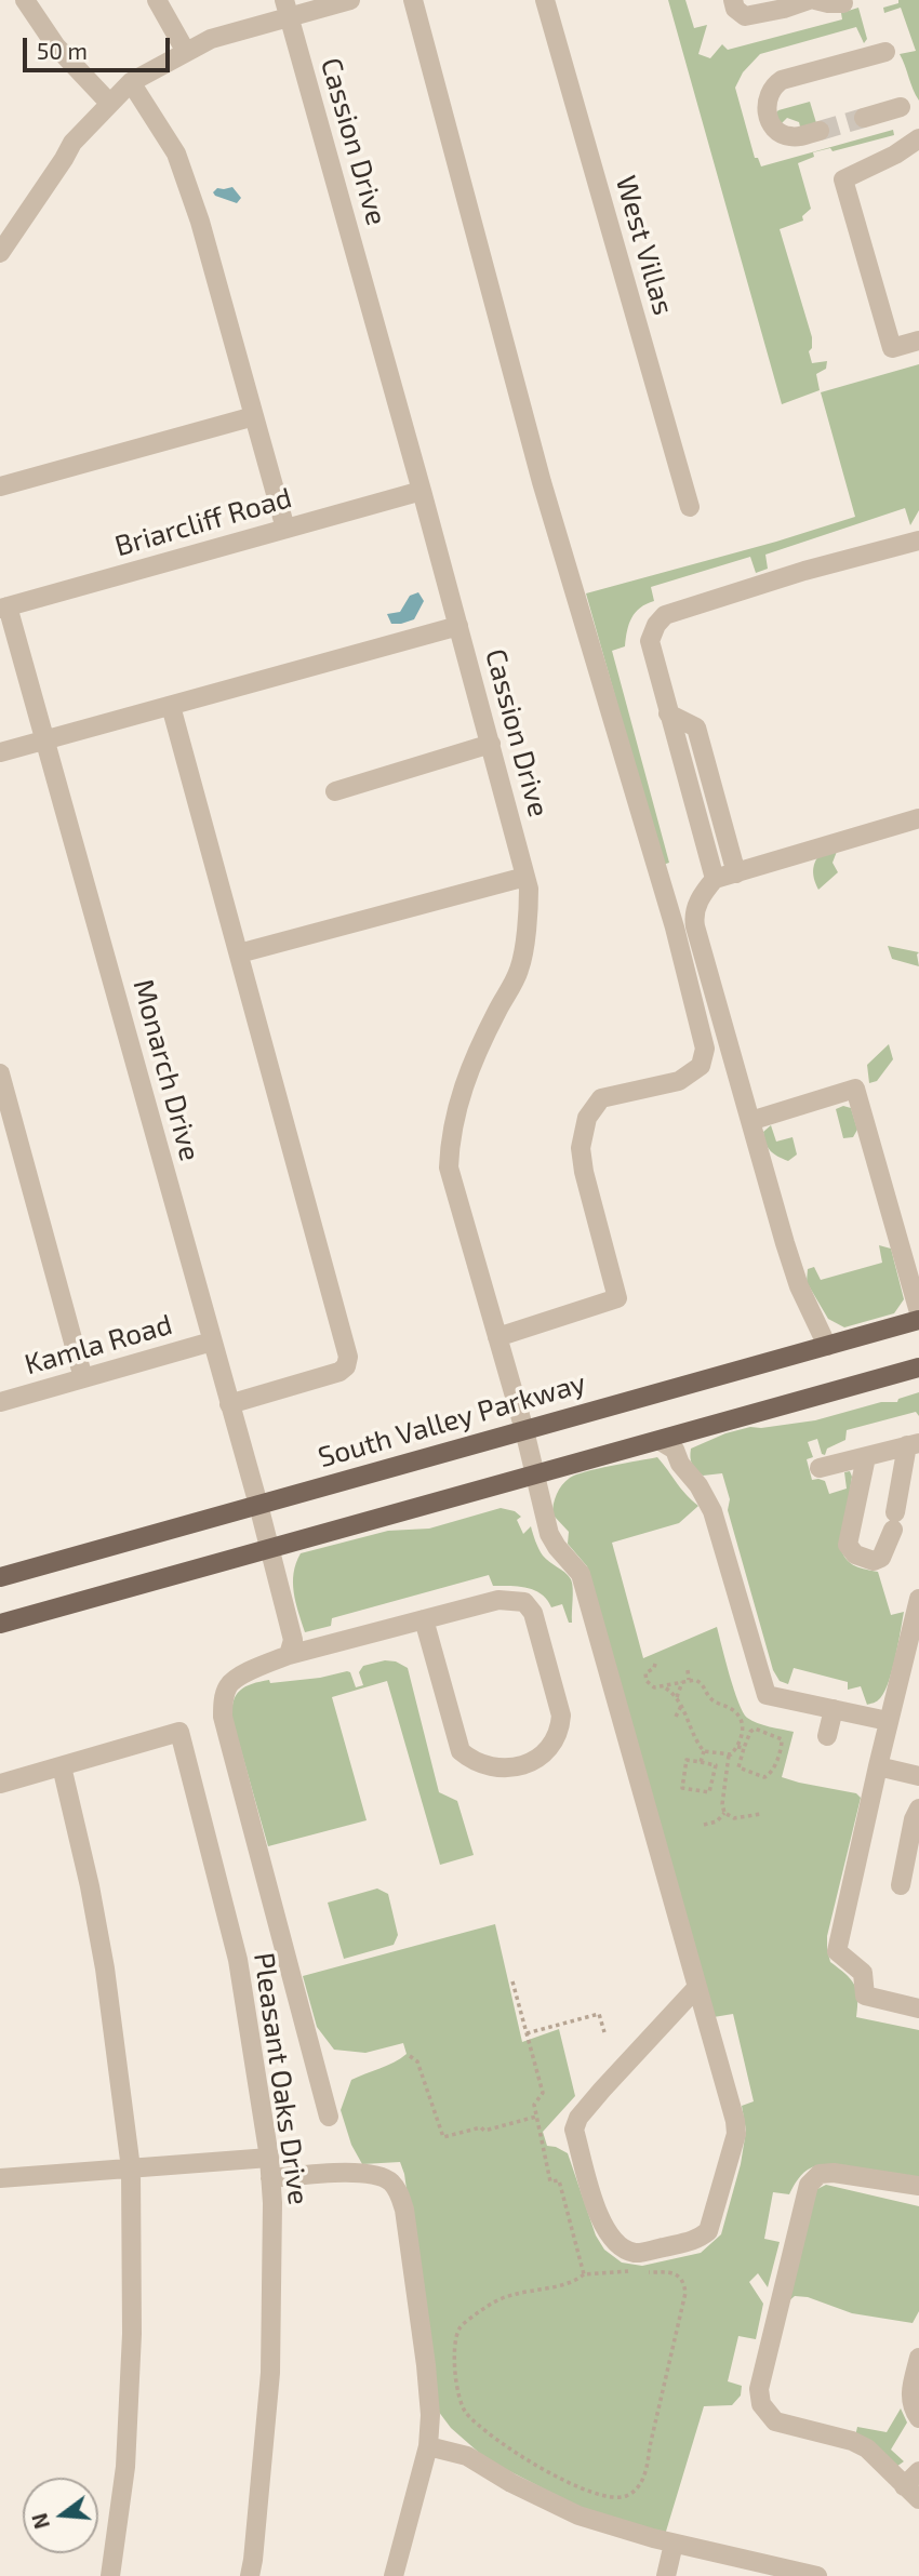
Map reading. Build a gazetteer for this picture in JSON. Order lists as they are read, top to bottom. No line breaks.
{"streets":{"main road":["South Valley Parkway"],"street":["Cassion Drive","West Villas","Briarcliff Road","Monarch Drive","Kamla Road","Pleasant Oaks Drive"]},"crossings":[["Cassion Drive","Briarcliff Road"],["Cassion Drive","South Valley Parkway"],["Briarcliff Road","Monarch Drive"],["Monarch Drive","Kamla Road"],["Monarch Drive","South Valley Parkway"]],"scale_bar":"50 m","north":"left"}
